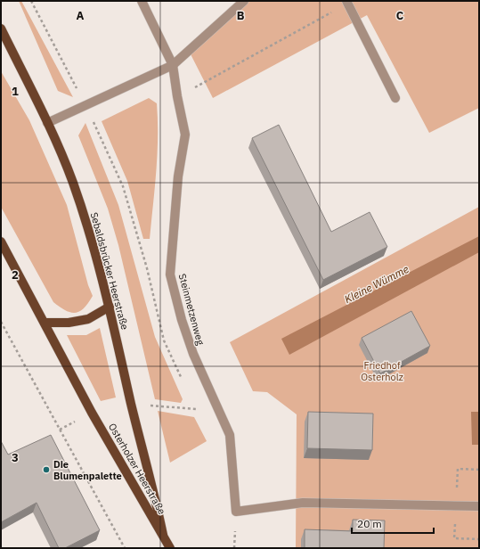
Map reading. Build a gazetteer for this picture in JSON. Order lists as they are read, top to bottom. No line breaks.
{"streets":{"main road":["Sebaldsbrücker Heerstraße","Osterholzer Heerstraße"],"street":["Steinmetzenweg"]},"crossings":[["Sebaldsbrücker Heerstraße","Osterholzer Heerstraße"]],"water":["Kleine Wümme"],"parks":["Friedhof Osterholz"],"places":["Die Blumenpalette"],"scale_bar":"20 m","grid":{"columns":["A","B","C"],"rows":["1","2","3"]}}
